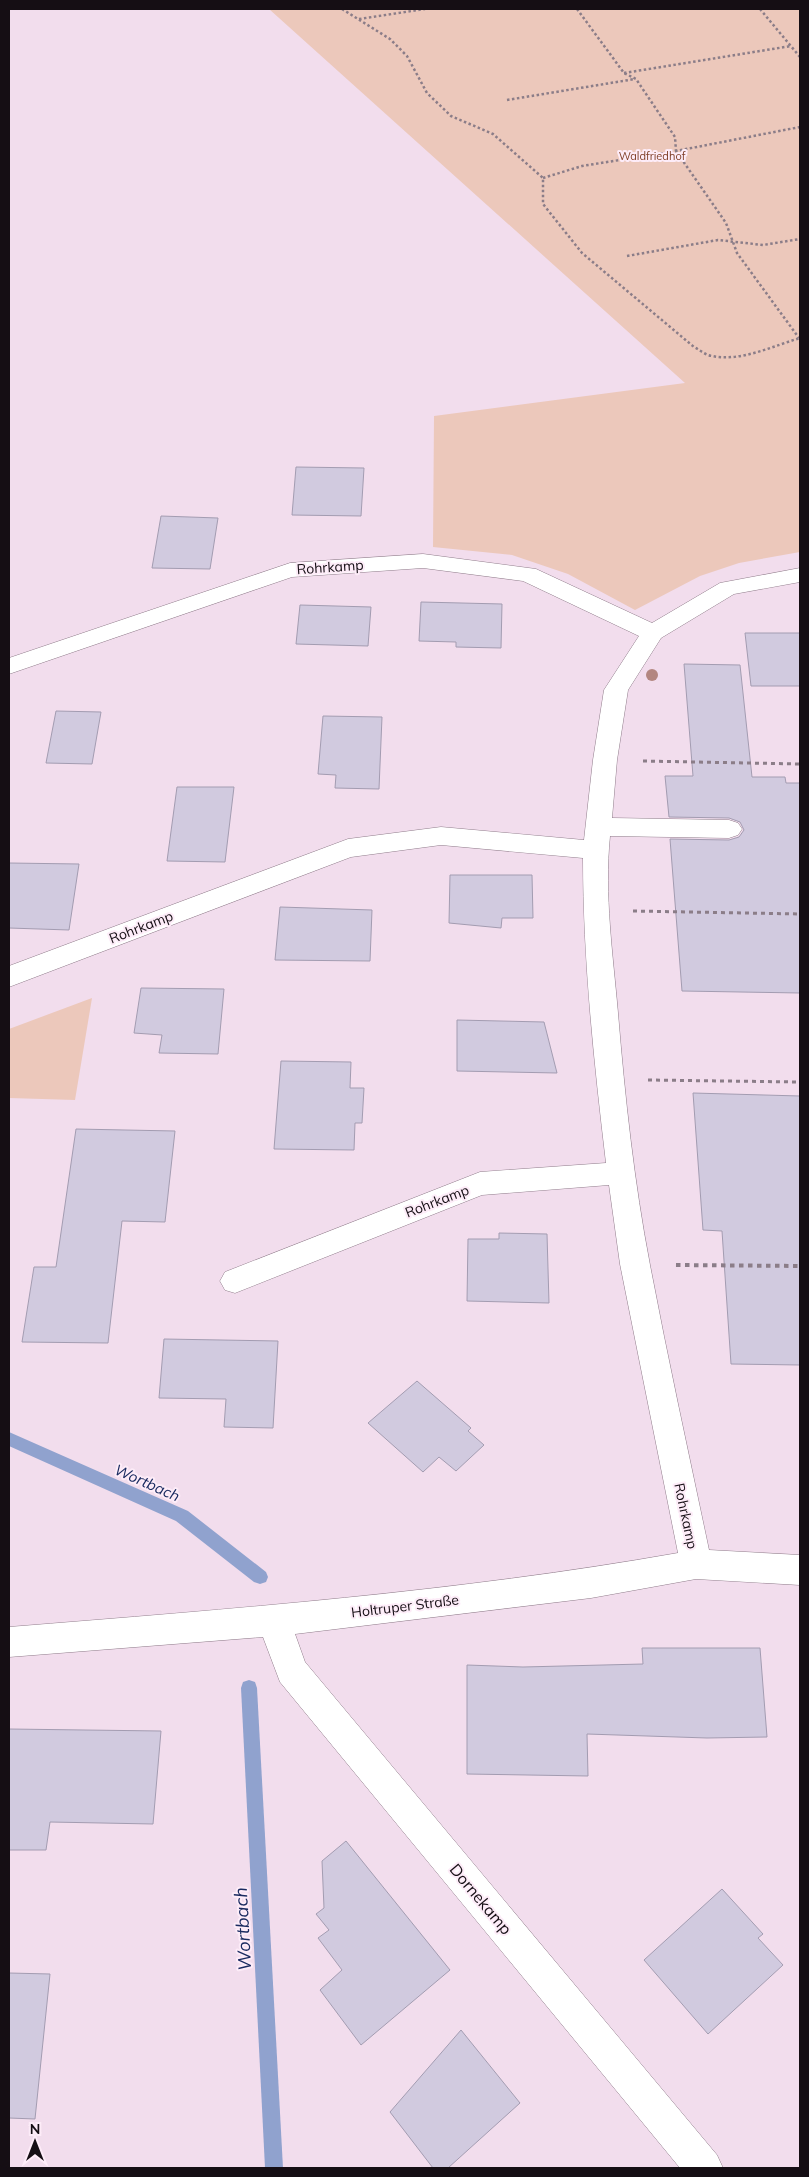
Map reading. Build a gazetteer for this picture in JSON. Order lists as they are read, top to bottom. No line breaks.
{"streets":{"street":["Rohrkamp","Holtruper Straße","Dornekamp"]},"crossings":[["Rohrkamp","Holtruper Straße"],["Holtruper Straße","Dornekamp"]],"water":["Wortbach"],"parks":["Waldfriedhof"],"north":"top"}
